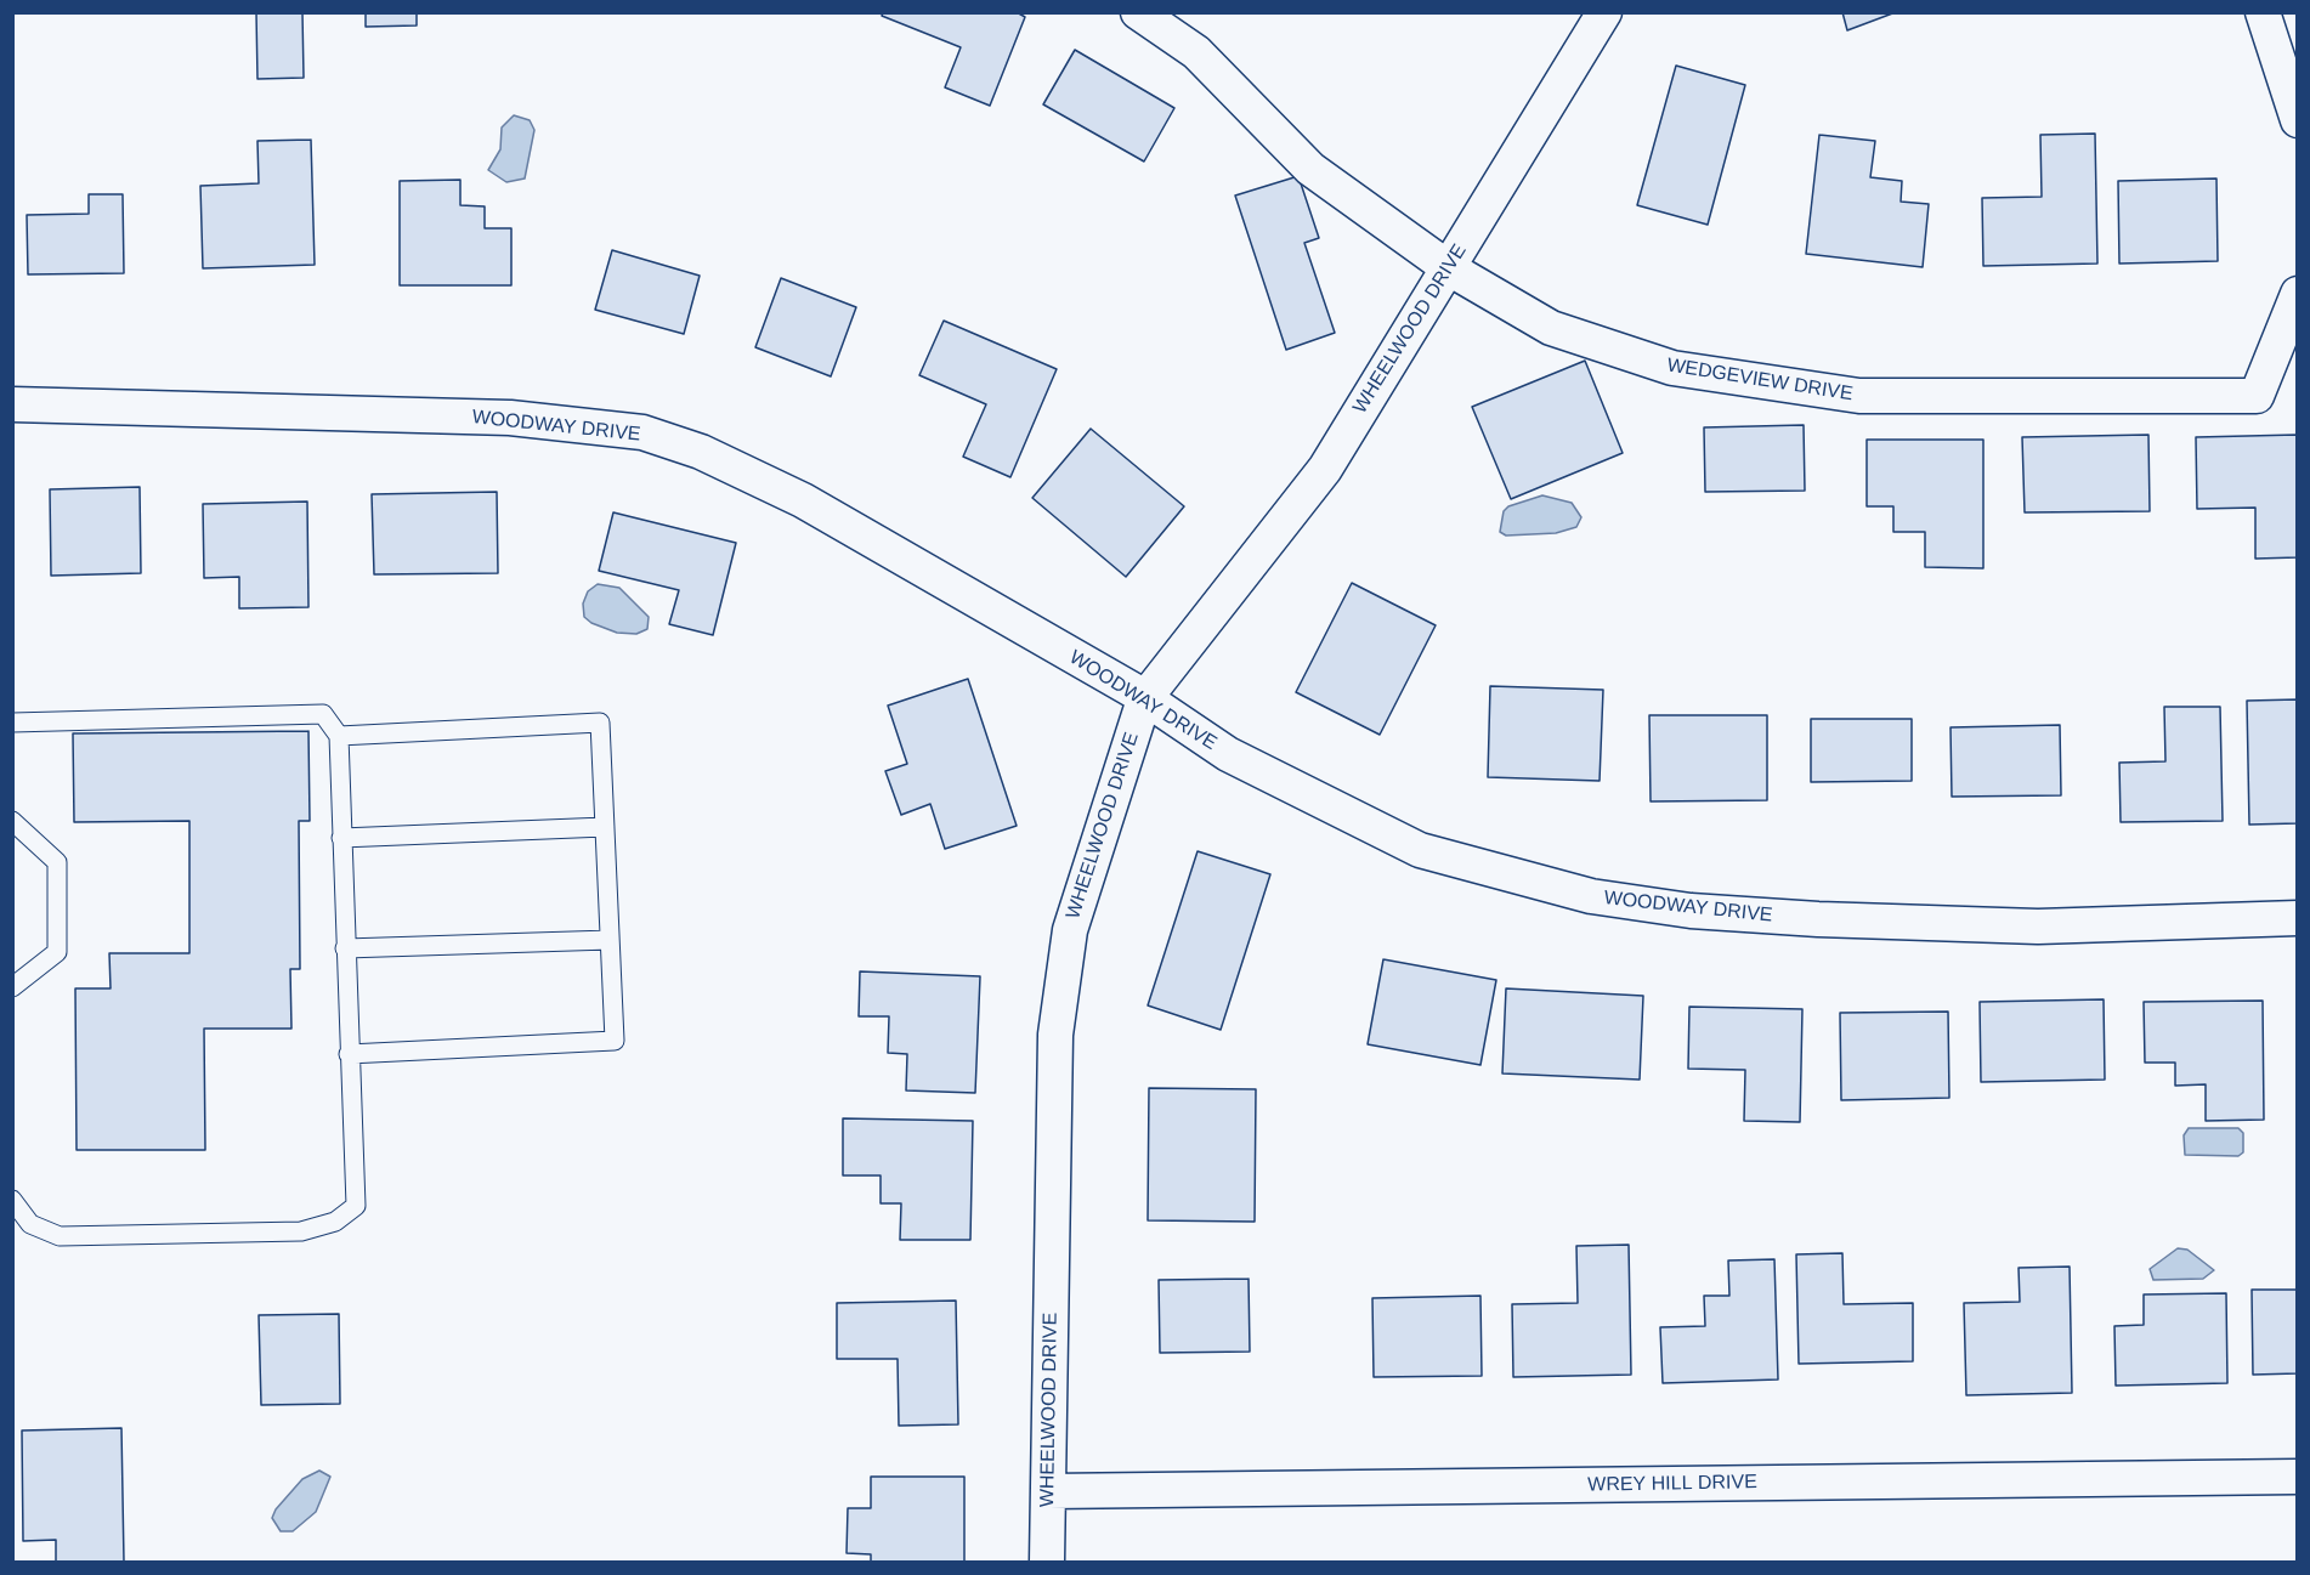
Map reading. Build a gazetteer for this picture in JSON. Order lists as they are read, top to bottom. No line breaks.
{"streets":{"street":["WHEELWOOD DRIVE","WEDGEVIEW DRIVE","WOODWAY DRIVE","WREY HILL DRIVE"]},"crossings":[["WHEELWOOD DRIVE","WEDGEVIEW DRIVE"],["WHEELWOOD DRIVE","WOODWAY DRIVE"],["WHEELWOOD DRIVE","WREY HILL DRIVE"]]}
